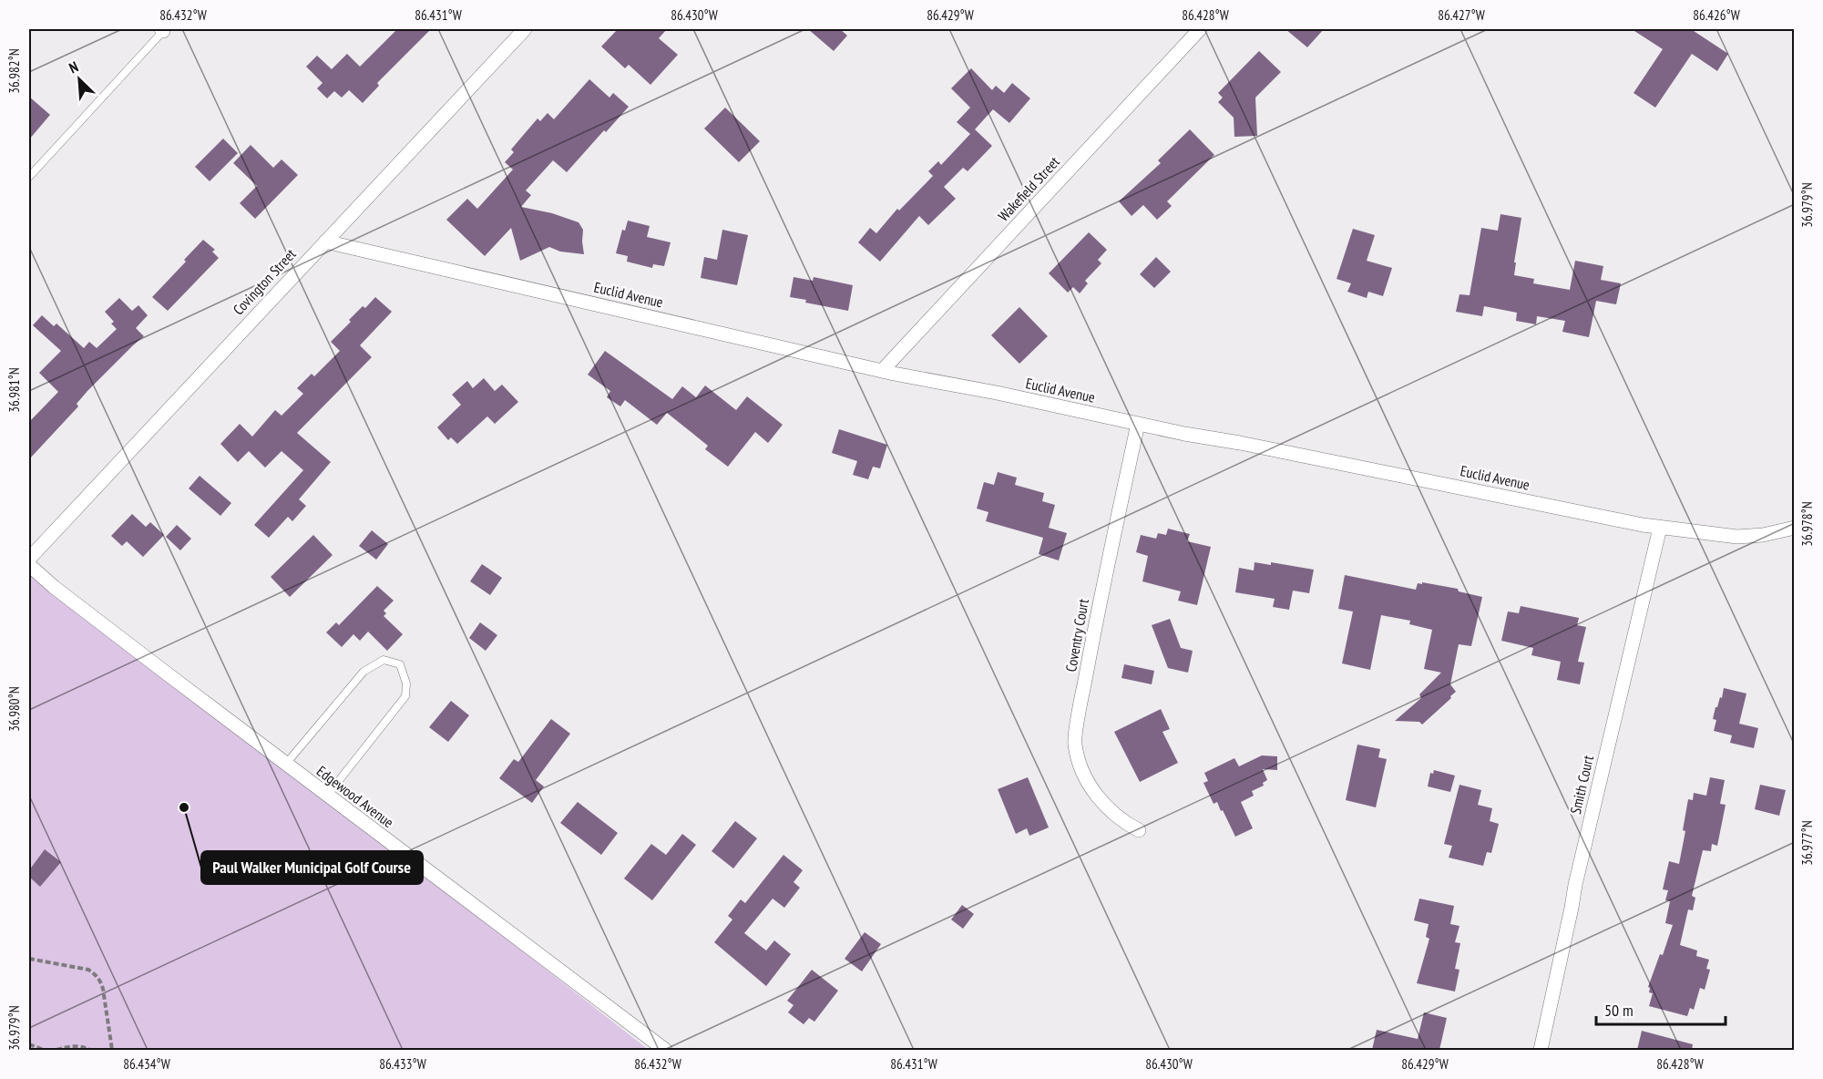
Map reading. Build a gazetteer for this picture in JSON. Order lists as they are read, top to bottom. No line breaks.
{"streets":{"street":["Wakefield Street","Covington Street","Euclid Avenue","Coventry Court","Smith Court","Edgewood Avenue"]},"crossings":[["Wakefield Street","Euclid Avenue"],["Covington Street","Euclid Avenue"],["Euclid Avenue","Coventry Court"],["Euclid Avenue","Smith Court"]],"places":["Paul Walker Municipal Golf Course"],"scale_bar":"50 m","north":"top left","coordinates":["86.432°W","86.431°W","86.430°W","86.429°W","86.428°W","86.427°W","86.426°W","36.982°N","36.979°N","36.981°N","36.978°N","36.980°N","36.977°N","86.434°W","86.433°W"]}
